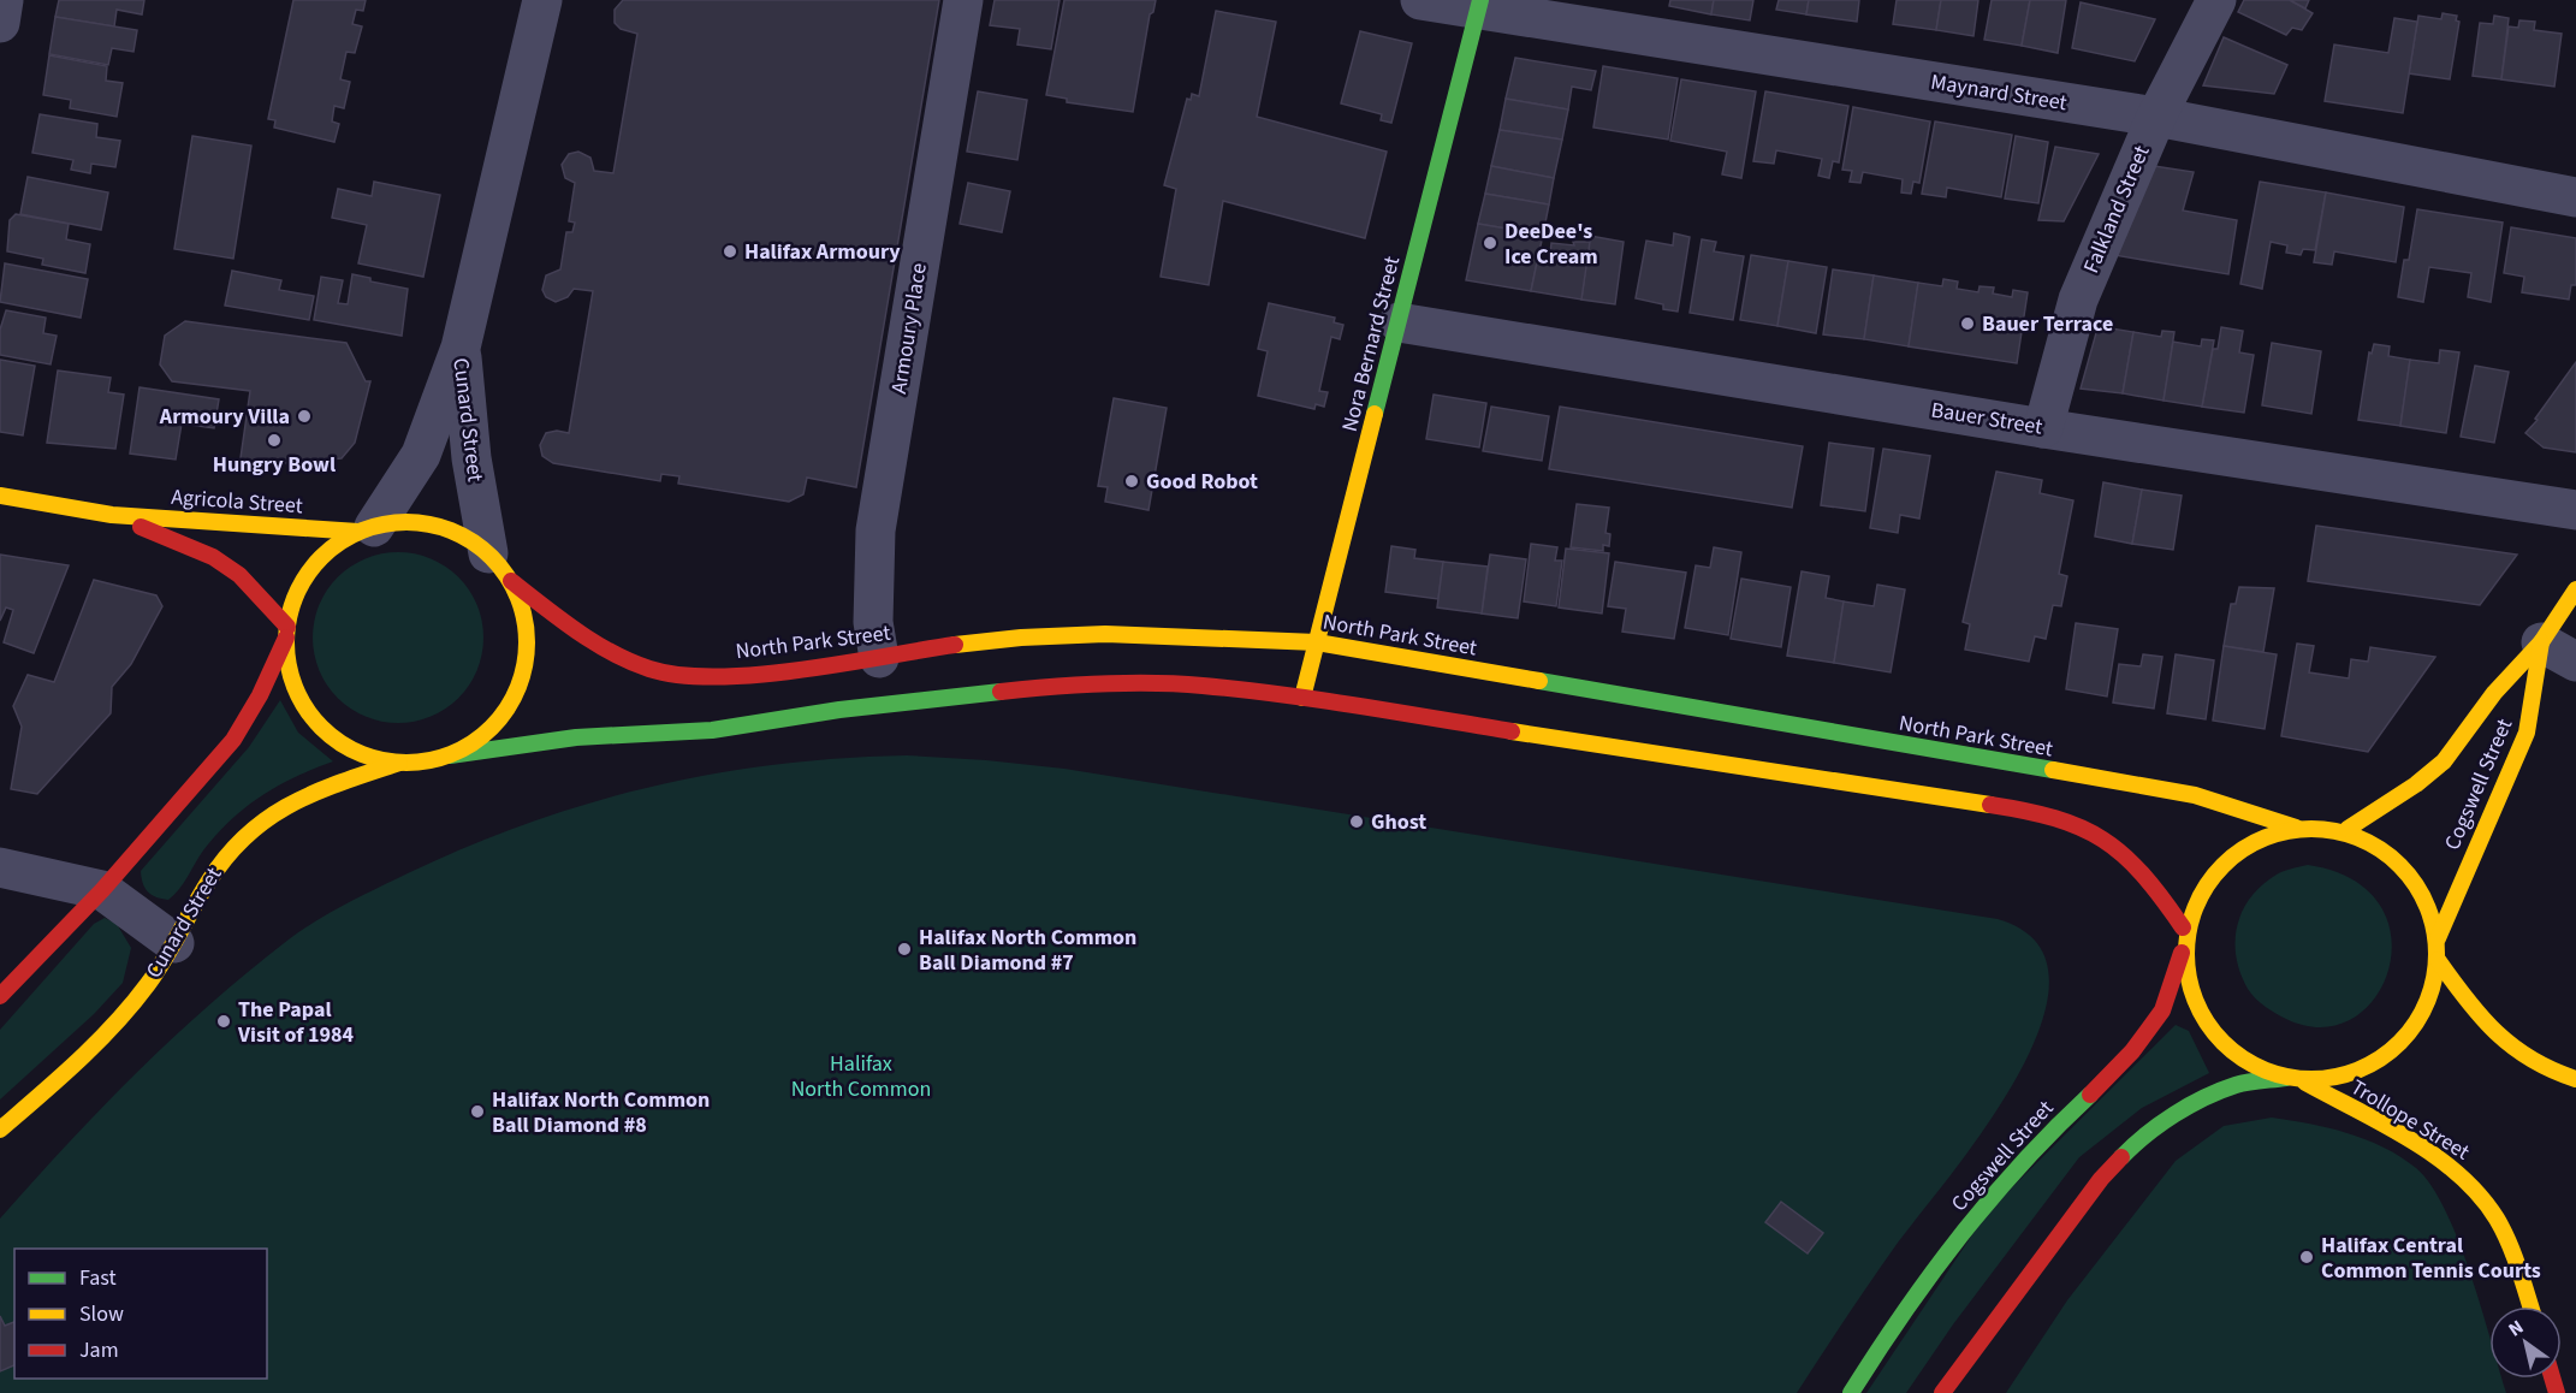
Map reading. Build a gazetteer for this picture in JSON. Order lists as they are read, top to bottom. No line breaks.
{"streets":{"main road":["Nora Bernard Street","Cunard Street","Agricola Street","North Park Street","Cogswell Street","Trollope Street"],"street":["Maynard Street","Falkland Street","Armoury Place","Bauer Street"]},"crossings":[["Maynard Street","Falkland Street"],["Maynard Street","Nora Bernard Street"],["Falkland Street","Bauer Street"],["Armoury Place","North Park Street"],["Nora Bernard Street","Bauer Street"],["Nora Bernard Street","North Park Street"],["Cunard Street","Agricola Street"],["Cunard Street","North Park Street"],["Agricola Street","North Park Street"],["North Park Street","Cogswell Street"],["North Park Street","Trollope Street"],["Cogswell Street","Trollope Street"]],"parks":["Halifax North Common"],"places":["DeeDee's Ice Cream","Halifax Armoury","Bauer Terrace","Armoury Villa","Hungry Bowl","Good Robot","Ghost","Halifax North Common Ball Diamond #7","The Papal Visit of 1984","Halifax North Common Ball Diamond #8","Halifax Central Common Tennis Courts"],"legend":["Fast","Slow","Jam"],"north":"top left"}
